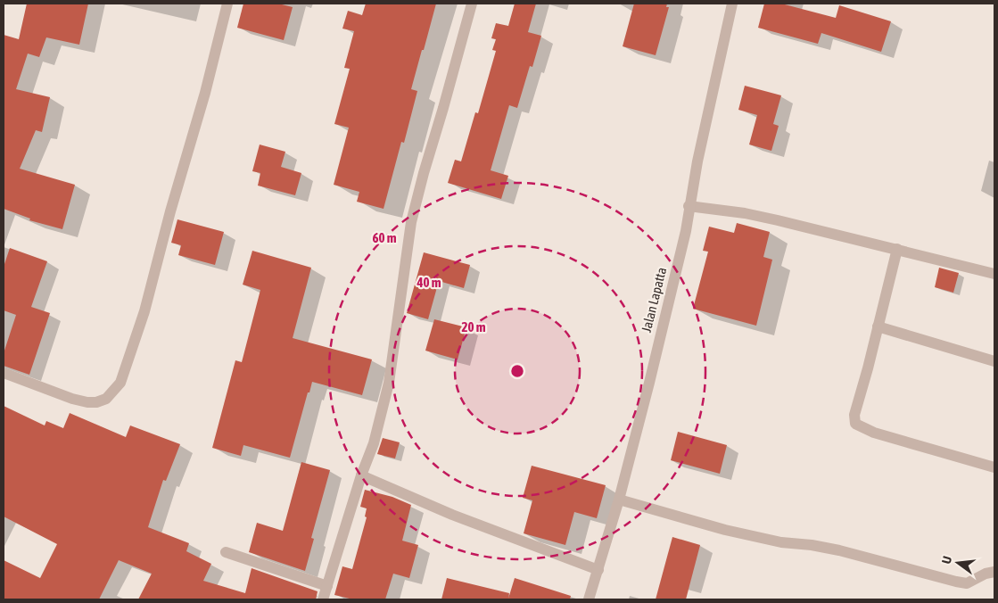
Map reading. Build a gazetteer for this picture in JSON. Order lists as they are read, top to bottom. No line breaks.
{"streets":{"street":["Jalan Lapatta"]},"north":"left","rings":["60 m","40 m","20 m"]}
